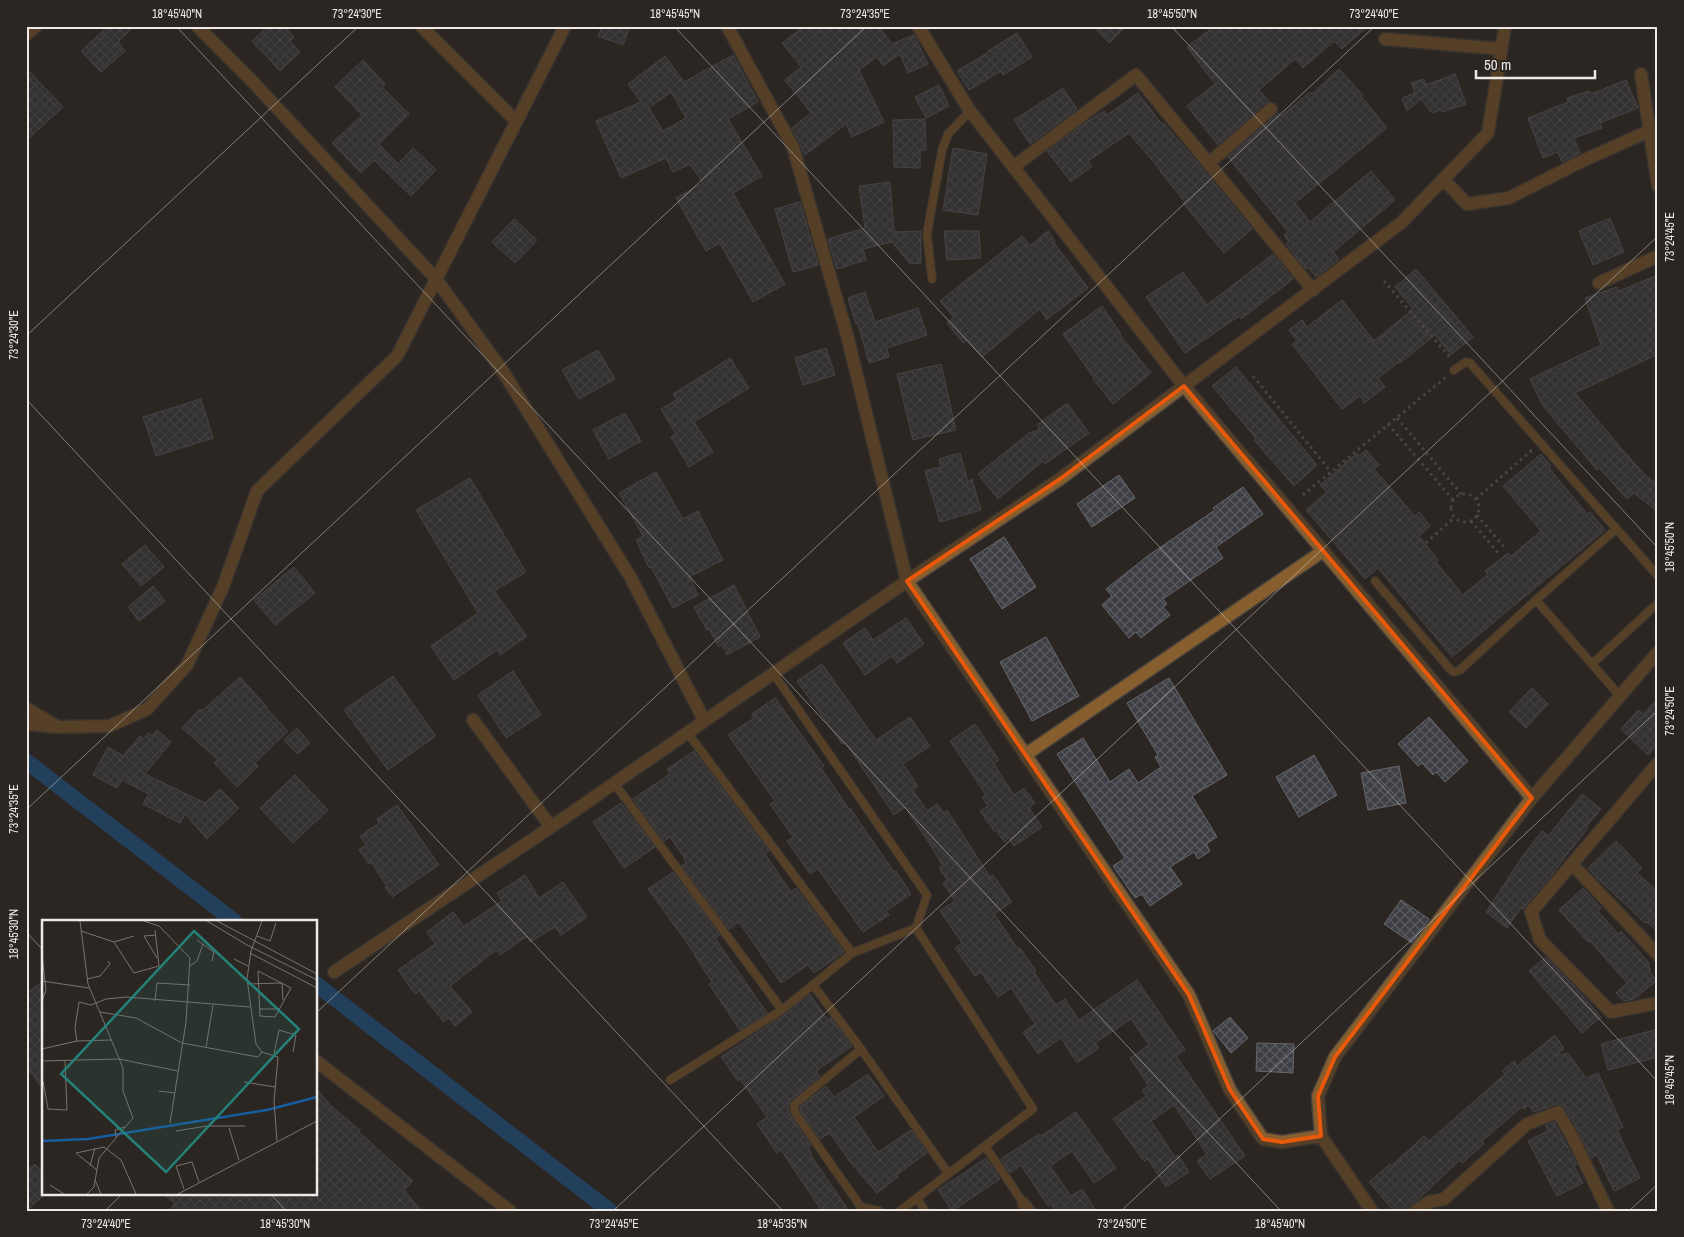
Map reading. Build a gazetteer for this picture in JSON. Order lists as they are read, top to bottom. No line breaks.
{"scale_bar":"50 m","coordinates":["18°45'40\"N","73°24'30\"E","18°45'45\"N","73°24'35\"E","18°45'50\"N","73°24'40\"E","73°24'45\"E","73°24'50\"E","18°45'30\"N","18°45'35\"N"]}
